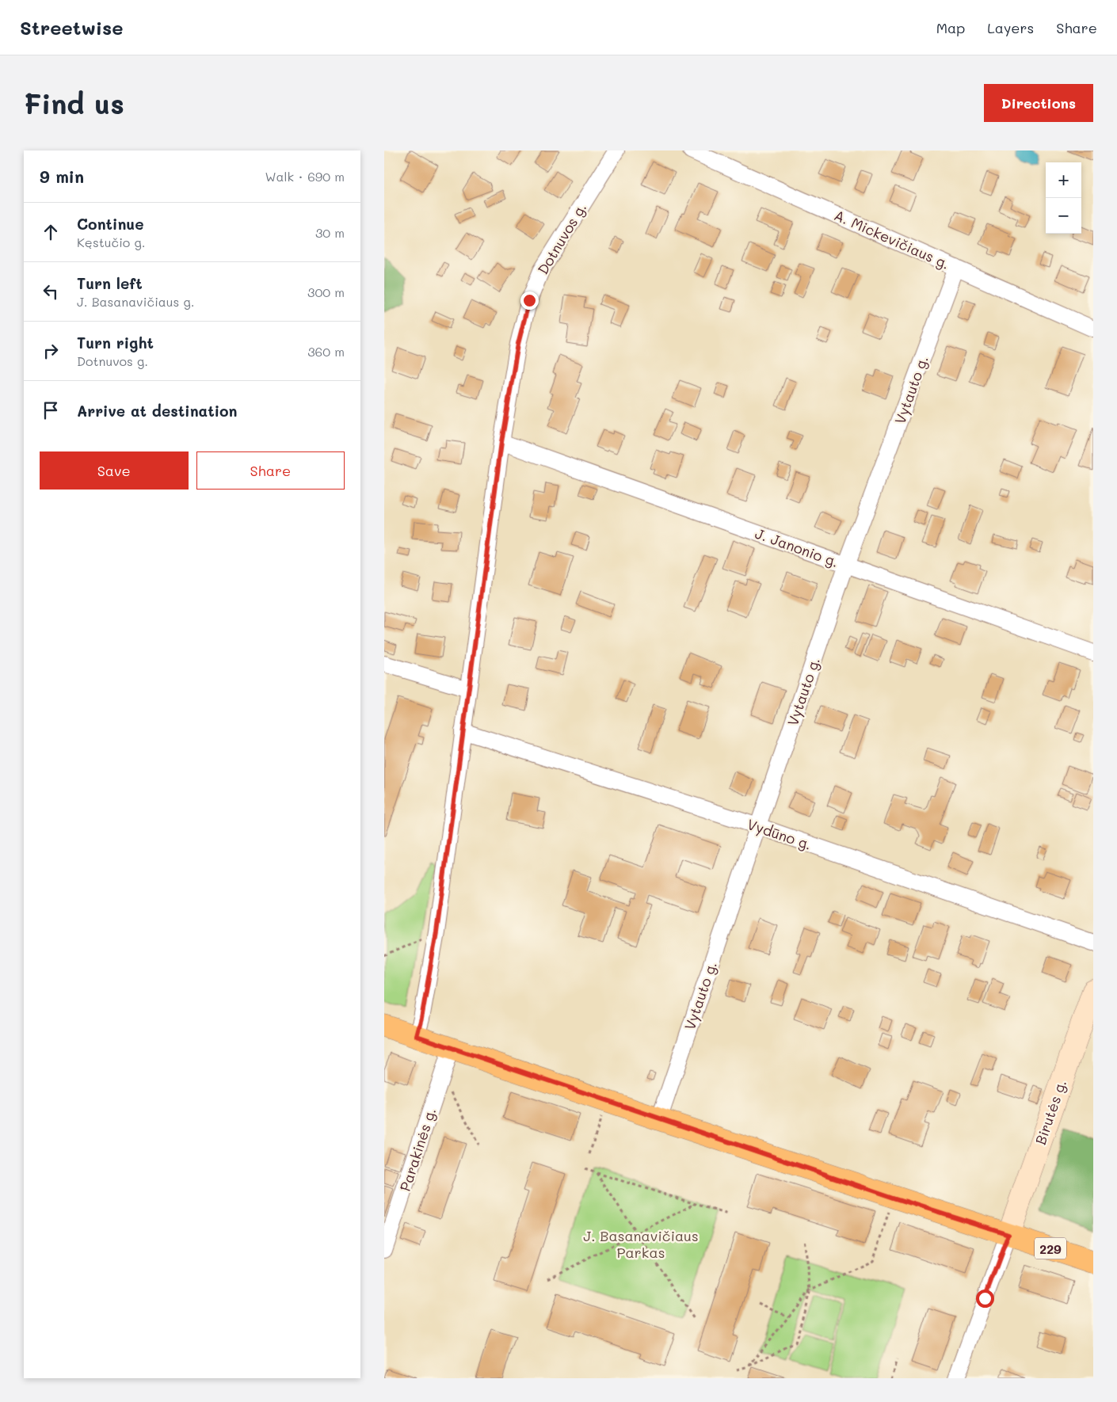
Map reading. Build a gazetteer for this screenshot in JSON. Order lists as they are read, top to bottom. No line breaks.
{"streets":{"main road":["229"],"street":["Dotnuvos g.","A. Mickevičiaus g.","Vytauto g.","J. Janonio g.","Vydūno g.","Birutės g.","Parakinės g."]},"crossings":[["Dotnuvos g.","J. Janonio g."],["Dotnuvos g.","Vydūno g."],["Dotnuvos g.","229"],["A. Mickevičiaus g.","Vytauto g."],["Vytauto g.","J. Janonio g."],["Vytauto g.","Vydūno g."],["Vytauto g.","229"],["Birutės g.","229"],["Parakinės g.","229"]],"parks":["J. Basanavičiaus Parkas"],"page":{"header":"Streetwise","nav":["Map","Layers","Share"],"buttons":["Directions",["Save","Share"]],"title":"Find us","heading":["9 min","Walk · 690 m"],"map_buttons":["+","−"],"list":[["Continue","Kęstučio g.","30 m"],["Turn left","J. Basanavičiaus g.","300 m"],["Turn right","Dotnuvos g.","360 m"],"Arrive at destination"]}}
